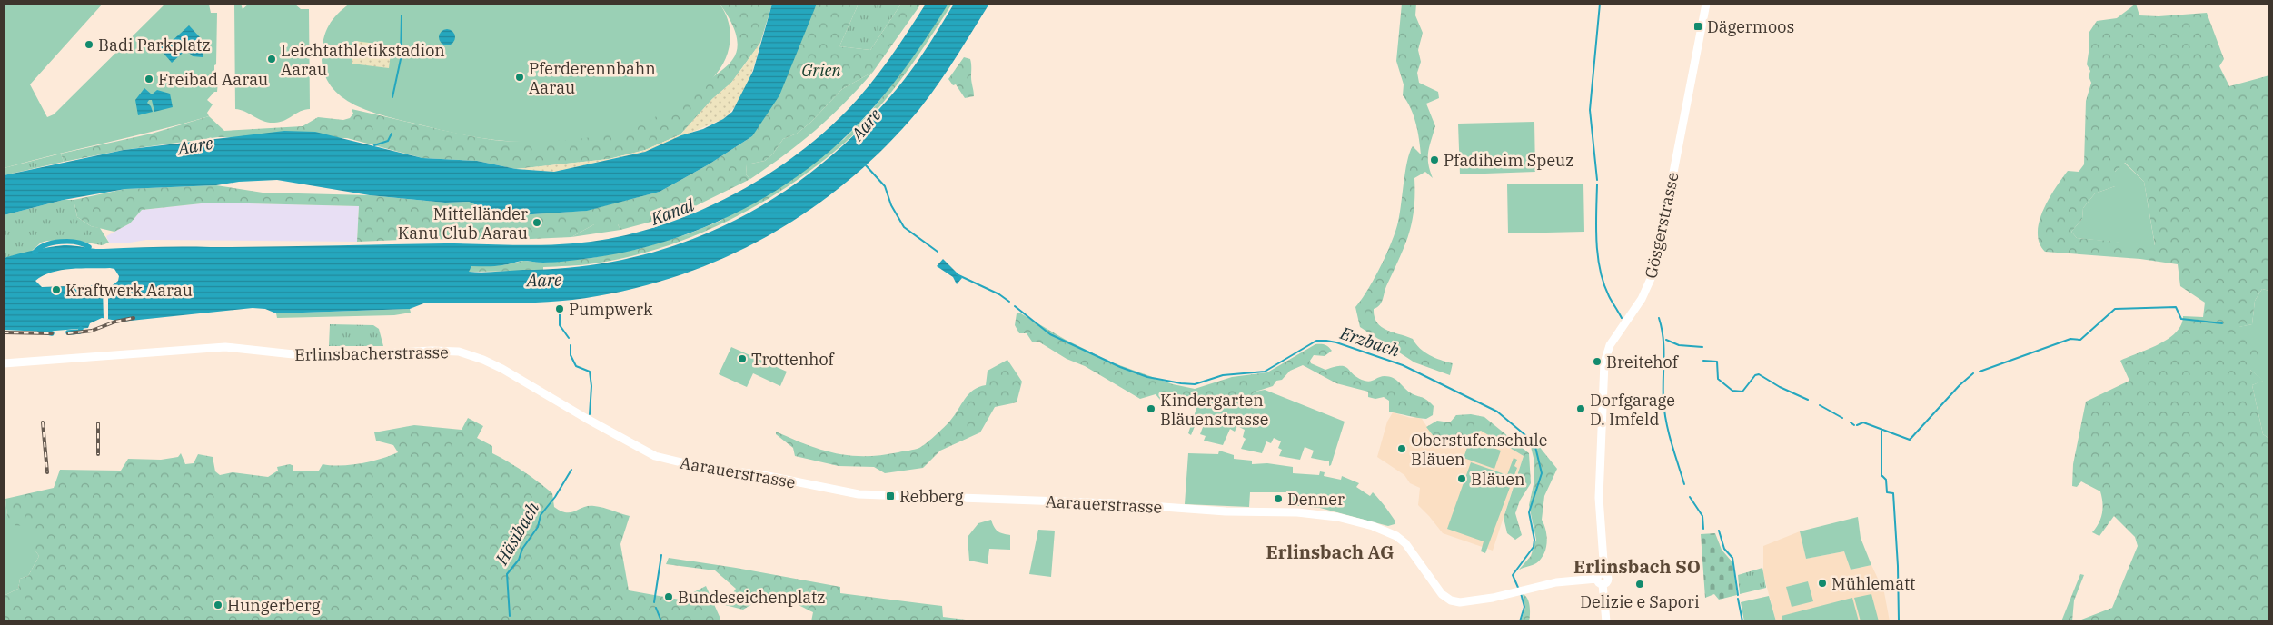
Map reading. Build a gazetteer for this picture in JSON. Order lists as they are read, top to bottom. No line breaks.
{"streets":{"main road":["Gösgerstrasse","Erlinsbacherstrasse","Aarauerstrasse"]},"crossings":[["Gösgerstrasse","Aarauerstrasse"],["Erlinsbacherstrasse","Aarauerstrasse"]],"districts":["Erlinsbach AG","Erlinsbach SO"],"water":["Aare","Kanal","Erzbach","Häsibach"],"parks":["Grien"],"places":{"transit":["Dägermoos","Rebberg"],"other":["Badi Parkplatz","Leichtathletikstadion Aarau","Pferderennbahn Aarau","Freibad Aarau","Pfadiheim Speuz","Mittelländer Kanu Club Aarau","Kraftwerk Aarau","Pumpwerk","Trottenhof","Breitehof","Kindergarten Bläuenstrasse","Dorfgarage D. Imfeld","Oberstufenschule Bläuen","Bläuen","Denner","Mühlematt","Delizie e Sapori","Bundeseichenplatz","Hungerberg"]}}
